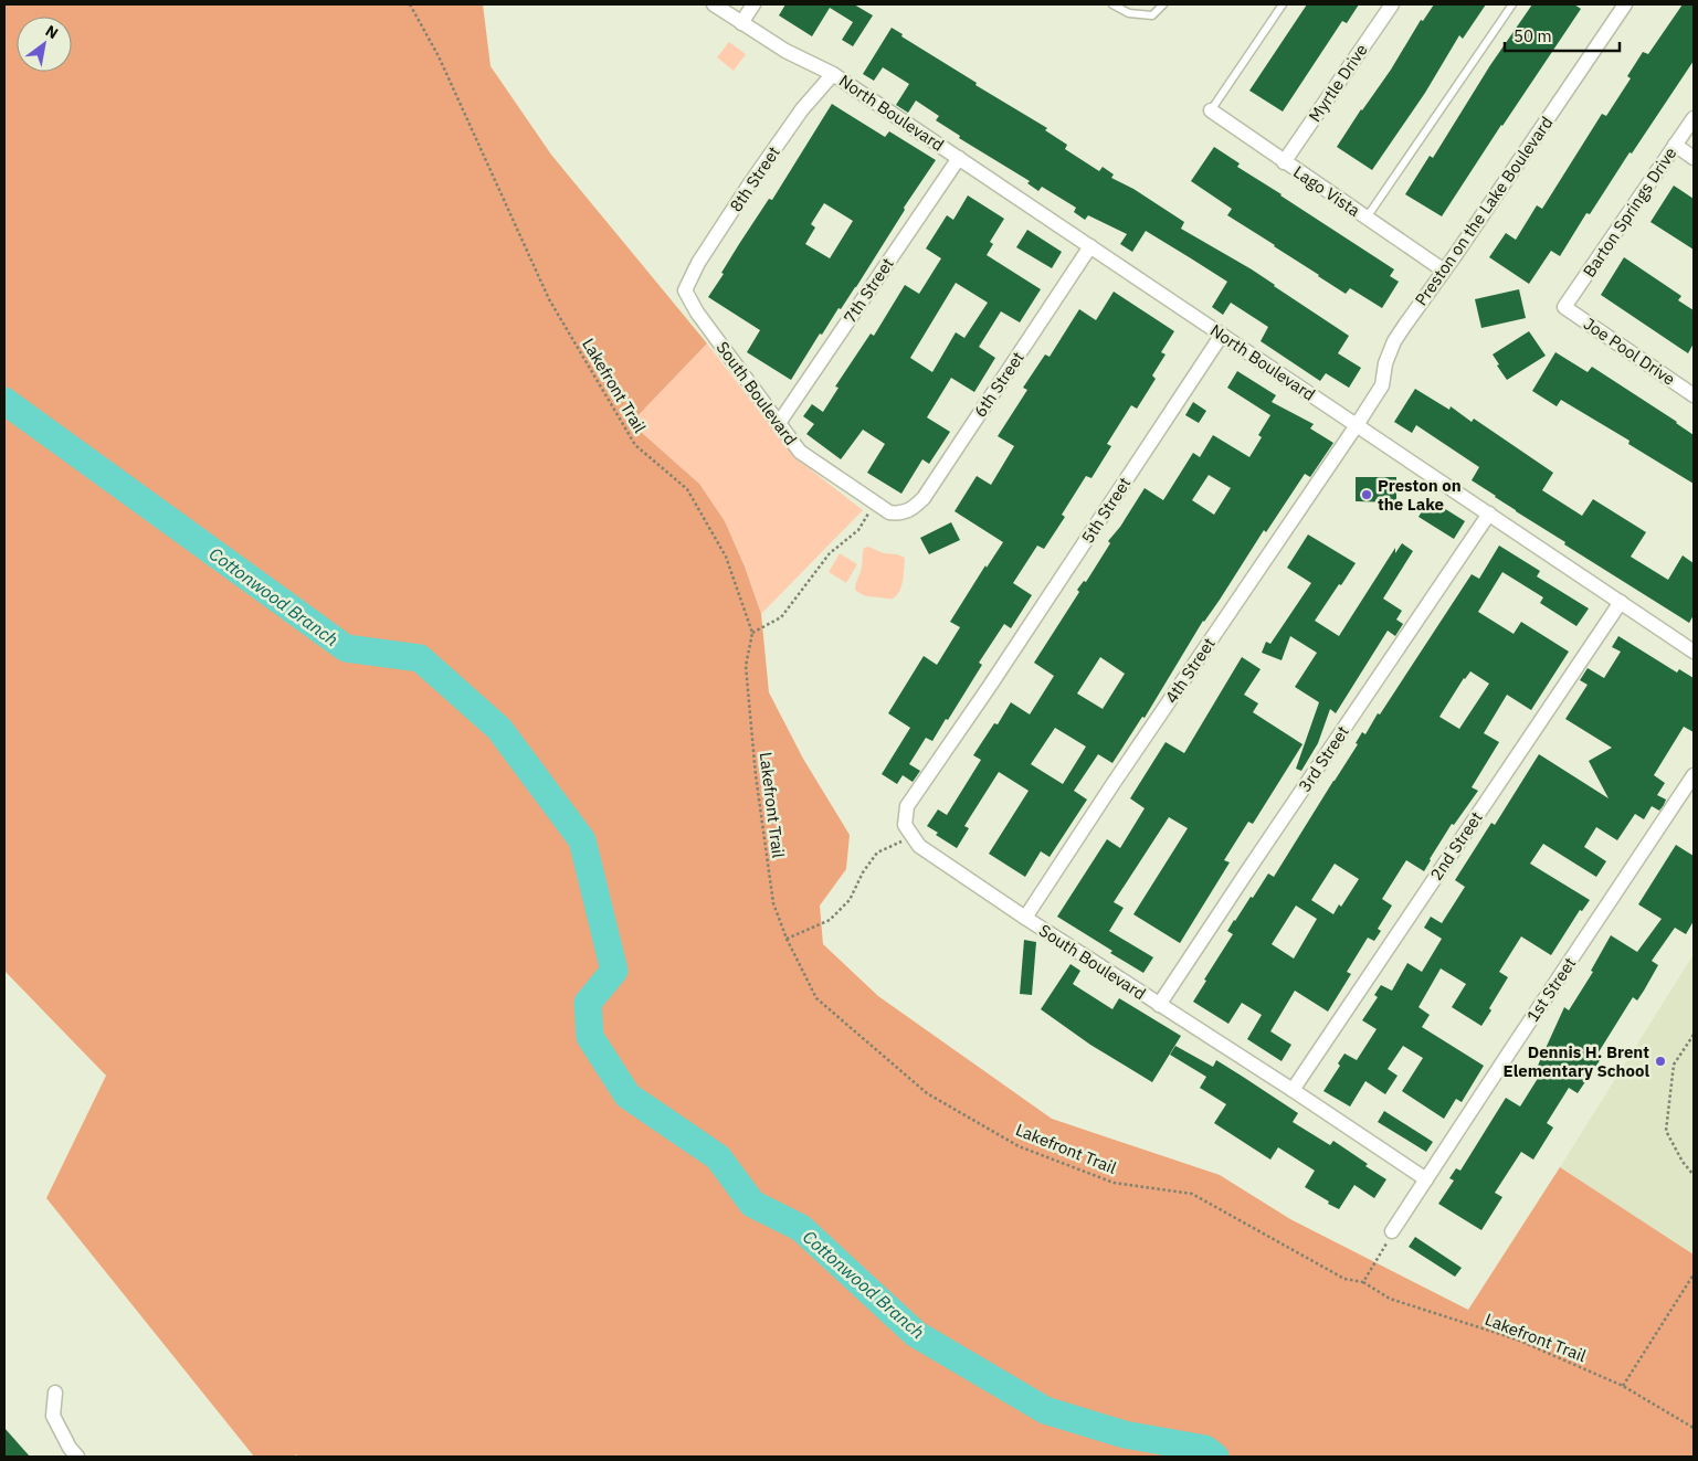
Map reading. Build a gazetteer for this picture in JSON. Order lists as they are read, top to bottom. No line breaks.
{"streets":{"street":["Myrtle Drive","North Boulevard","8th Street","Lago Vista","Preston on the Lake Boulevard","Barton Springs Drive","7th Street","Joe Pool Drive","6th Street","South Boulevard","5th Street","4th Street","3rd Street","2nd Street","1st Street"],"path":["Lakefront Trail"]},"crossings":[["Myrtle Drive","Lago Vista"],["North Boulevard","8th Street"],["North Boulevard","Preston on the Lake Boulevard"],["North Boulevard","7th Street"],["North Boulevard","6th Street"],["North Boulevard","5th Street"],["North Boulevard","4th Street"],["North Boulevard","3rd Street"],["North Boulevard","2nd Street"],["8th Street","South Boulevard"],["Lago Vista","Preston on the Lake Boulevard"],["Preston on the Lake Boulevard","4th Street"],["Barton Springs Drive","Joe Pool Drive"],["7th Street","South Boulevard"],["6th Street","South Boulevard"],["South Boulevard","5th Street"],["South Boulevard","4th Street"],["South Boulevard","3rd Street"],["South Boulevard","2nd Street"],["South Boulevard","1st Street"]],"water":["Cottonwood Branch"],"places":["Preston on the Lake","Dennis H. Brent Elementary School"],"scale_bar":"50 m","north":"top right"}
